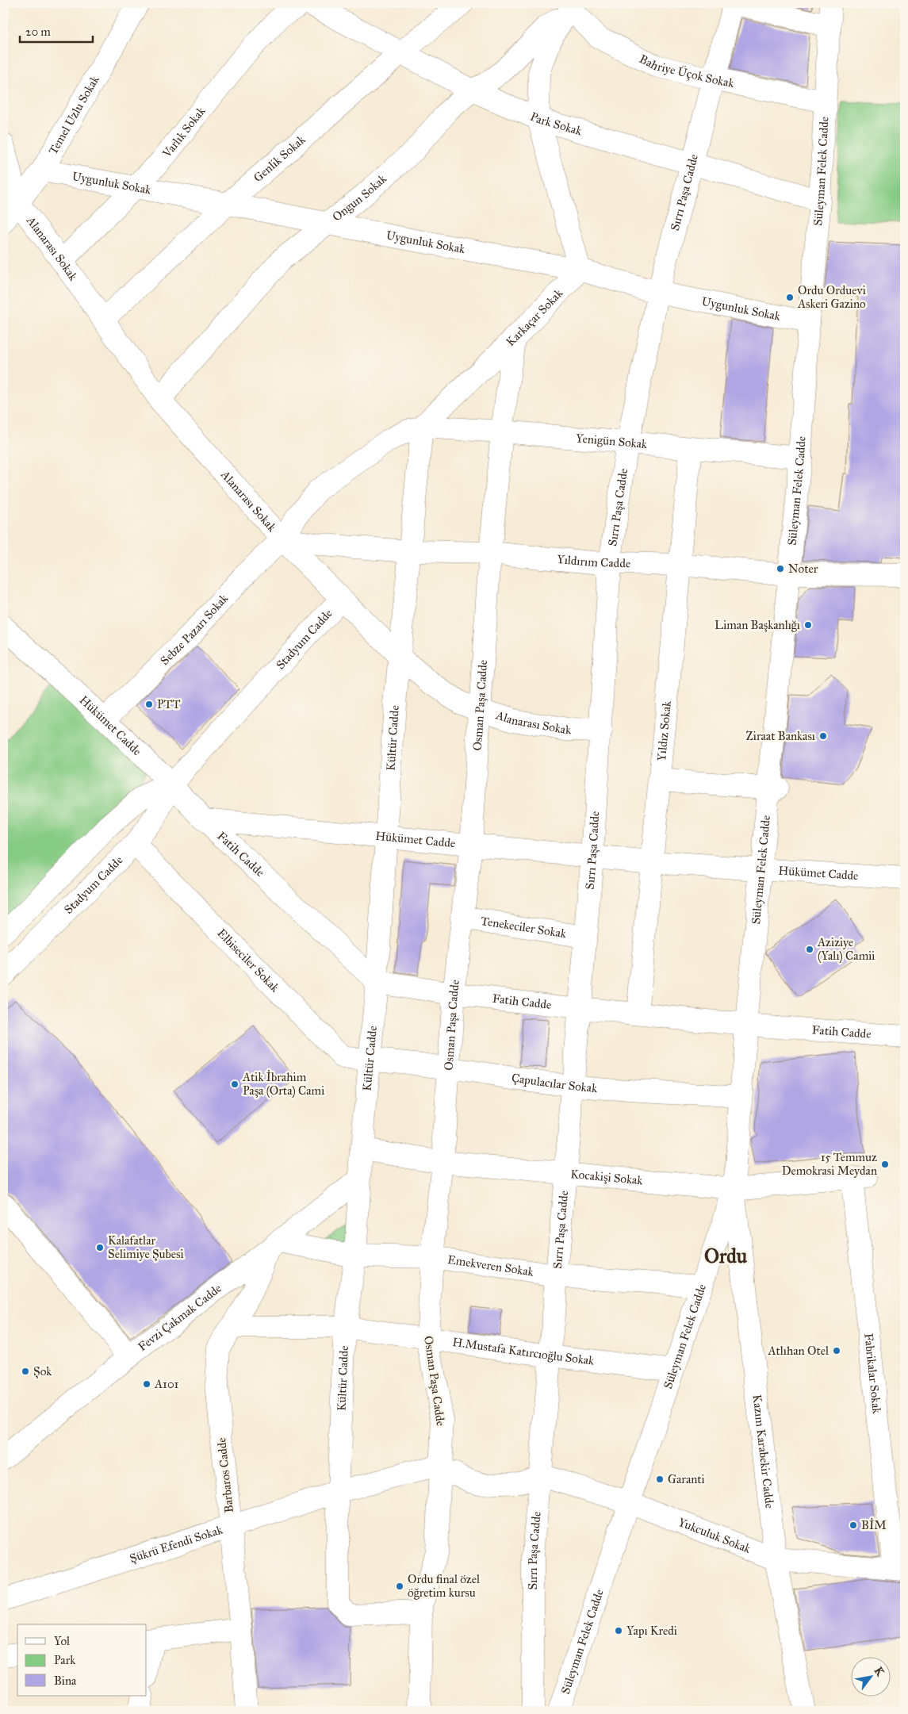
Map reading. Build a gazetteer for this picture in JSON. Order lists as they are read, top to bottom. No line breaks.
{"streets":{"street":["Bahriye Üçok Sokak","Temel Uzlu Sokak","Park Sokak","Varlık Sokak","Genlik Sokak","Süleyman Felek Cadde","Uygunluk Sokak","Sırrı Paşa Cadde","Ongun Sokak","Alanarası Sokak","Karkaçar Sokak","Yenigün Sokak","Yıldırım Cadde","Sebze Pazarı Sokak","Stadyum Cadde","Osman Paşa Cadde","Hükümet Cadde","Yıldız Sokak","Kültür Cadde","Fatih Cadde","Tenekeciler Sokak","Elbiseciler Sokak","Çapulacılar Sokak","Kocakişi Sokak","Emekveren Sokak","Fevzi Çakmak Cadde","H.Mustafa Katırcıoğlu Sokak","Fabrikalar Sokak","Kazım Karabekir Cadde","Barbaros Cadde","Yukculuk Sokak","Şükrü Efendi Sokak"]},"crossings":[["Bahriye Üçok Sokak","Süleyman Felek Cadde"],["Bahriye Üçok Sokak","Sırrı Paşa Cadde"],["Bahriye Üçok Sokak","Ongun Sokak"],["Temel Uzlu Sokak","Uygunluk Sokak"],["Temel Uzlu Sokak","Alanarası Sokak"],["Park Sokak","Genlik Sokak"],["Park Sokak","Süleyman Felek Cadde"],["Park Sokak","Sırrı Paşa Cadde"],["Park Sokak","Ongun Sokak"],["Varlık Sokak","Uygunluk Sokak"],["Varlık Sokak","Alanarası Sokak"],["Genlik Sokak","Uygunluk Sokak"],["Genlik Sokak","Alanarası Sokak"],["Süleyman Felek Cadde","Uygunluk Sokak"],["Süleyman Felek Cadde","Yenigün Sokak"],["Süleyman Felek Cadde","Yıldırım Cadde"],["Süleyman Felek Cadde","Hükümet Cadde"],["Süleyman Felek Cadde","Fatih Cadde"],["Süleyman Felek Cadde","Çapulacılar Sokak"],["Süleyman Felek Cadde","Kocakişi Sokak"],["Süleyman Felek Cadde","Emekveren Sokak"],["Süleyman Felek Cadde","H.Mustafa Katırcıoğlu Sokak"],["Süleyman Felek Cadde","Kazım Karabekir Cadde"],["Süleyman Felek Cadde","Yukculuk Sokak"],["Uygunluk Sokak","Sırrı Paşa Cadde"],["Uygunluk Sokak","Ongun Sokak"],["Uygunluk Sokak","Karkaçar Sokak"],["Sırrı Paşa Cadde","Alanarası Sokak"],["Sırrı Paşa Cadde","Yenigün Sokak"],["Sırrı Paşa Cadde","Yıldırım Cadde"],["Sırrı Paşa Cadde","Hükümet Cadde"],["Sırrı Paşa Cadde","Fatih Cadde"],["Sırrı Paşa Cadde","Tenekeciler Sokak"],["Sırrı Paşa Cadde","Çapulacılar Sokak"],["Sırrı Paşa Cadde","Kocakişi Sokak"],["Sırrı Paşa Cadde","Emekveren Sokak"],["Sırrı Paşa Cadde","H.Mustafa Katırcıoğlu Sokak"],["Sırrı Paşa Cadde","Yukculuk Sokak"],["Ongun Sokak","Alanarası Sokak"],["Alanarası Sokak","Karkaçar Sokak"],["Alanarası Sokak","Yıldırım Cadde"],["Alanarası Sokak","Sebze Pazarı Sokak"],["Alanarası Sokak","Stadyum Cadde"],["Alanarası Sokak","Osman Paşa Cadde"],["Alanarası Sokak","Kültür Cadde"],["Karkaçar Sokak","Yenigün Sokak"],["Karkaçar Sokak","Yıldırım Cadde"],["Karkaçar Sokak","Sebze Pazarı Sokak"],["Karkaçar Sokak","Osman Paşa Cadde"],["Karkaçar Sokak","Kültür Cadde"],["Yenigün Sokak","Osman Paşa Cadde"],["Yenigün Sokak","Yıldız Sokak"],["Yenigün Sokak","Kültür Cadde"],["Yıldırım Cadde","Sebze Pazarı Sokak"],["Yıldırım Cadde","Osman Paşa Cadde"],["Yıldırım Cadde","Yıldız Sokak"],["Yıldırım Cadde","Kültür Cadde"],["Sebze Pazarı Sokak","Hükümet Cadde"],["Stadyum Cadde","Hükümet Cadde"],["Stadyum Cadde","Elbiseciler Sokak"],["Osman Paşa Cadde","Hükümet Cadde"],["Osman Paşa Cadde","Kültür Cadde"],["Osman Paşa Cadde","Fatih Cadde"],["Osman Paşa Cadde","Tenekeciler Sokak"],["Osman Paşa Cadde","Çapulacılar Sokak"],["Osman Paşa Cadde","Kocakişi Sokak"],["Osman Paşa Cadde","Emekveren Sokak"],["Osman Paşa Cadde","H.Mustafa Katırcıoğlu Sokak"],["Osman Paşa Cadde","Şükrü Efendi Sokak"],["Hükümet Cadde","Yıldız Sokak"],["Hükümet Cadde","Kültür Cadde"],["Hükümet Cadde","Fatih Cadde"],["Yıldız Sokak","Fatih Cadde"],["Kültür Cadde","Fatih Cadde"],["Kültür Cadde","Elbiseciler Sokak"],["Kültür Cadde","Çapulacılar Sokak"],["Kültür Cadde","Kocakişi Sokak"],["Kültür Cadde","Emekveren Sokak"],["Kültür Cadde","Fevzi Çakmak Cadde"],["Kültür Cadde","H.Mustafa Katırcıoğlu Sokak"],["Kültür Cadde","Şükrü Efendi Sokak"],["Elbiseciler Sokak","Çapulacılar Sokak"],["Kocakişi Sokak","Fabrikalar Sokak"],["Kocakişi Sokak","Kazım Karabekir Cadde"],["Emekveren Sokak","Fevzi Çakmak Cadde"],["Emekveren Sokak","Barbaros Cadde"],["Fevzi Çakmak Cadde","Barbaros Cadde"],["H.Mustafa Katırcıoğlu Sokak","Barbaros Cadde"],["Fabrikalar Sokak","Yukculuk Sokak"],["Kazım Karabekir Cadde","Yukculuk Sokak"],["Barbaros Cadde","Şükrü Efendi Sokak"]],"districts":["Ordu"],"places":["Ordu Orduevi Askeri Gazino","Noter","Liman Başkanlığı","PTT","Ziraat Bankası","Aziziye (Yalı) Camii","Atik İbrahim Paşa (Orta) Cami","15 Temmuz Demokrasi Meydan","Kalafatlar Selimiye Şubesi","Atlıhan Otel","Şok","A101","Garanti","BİM","Ordu final özel öğretim kursu","Yapı Kredi"],"legend":["Yol","Park","Bina"],"scale_bar":"20 m","north":"top right"}
